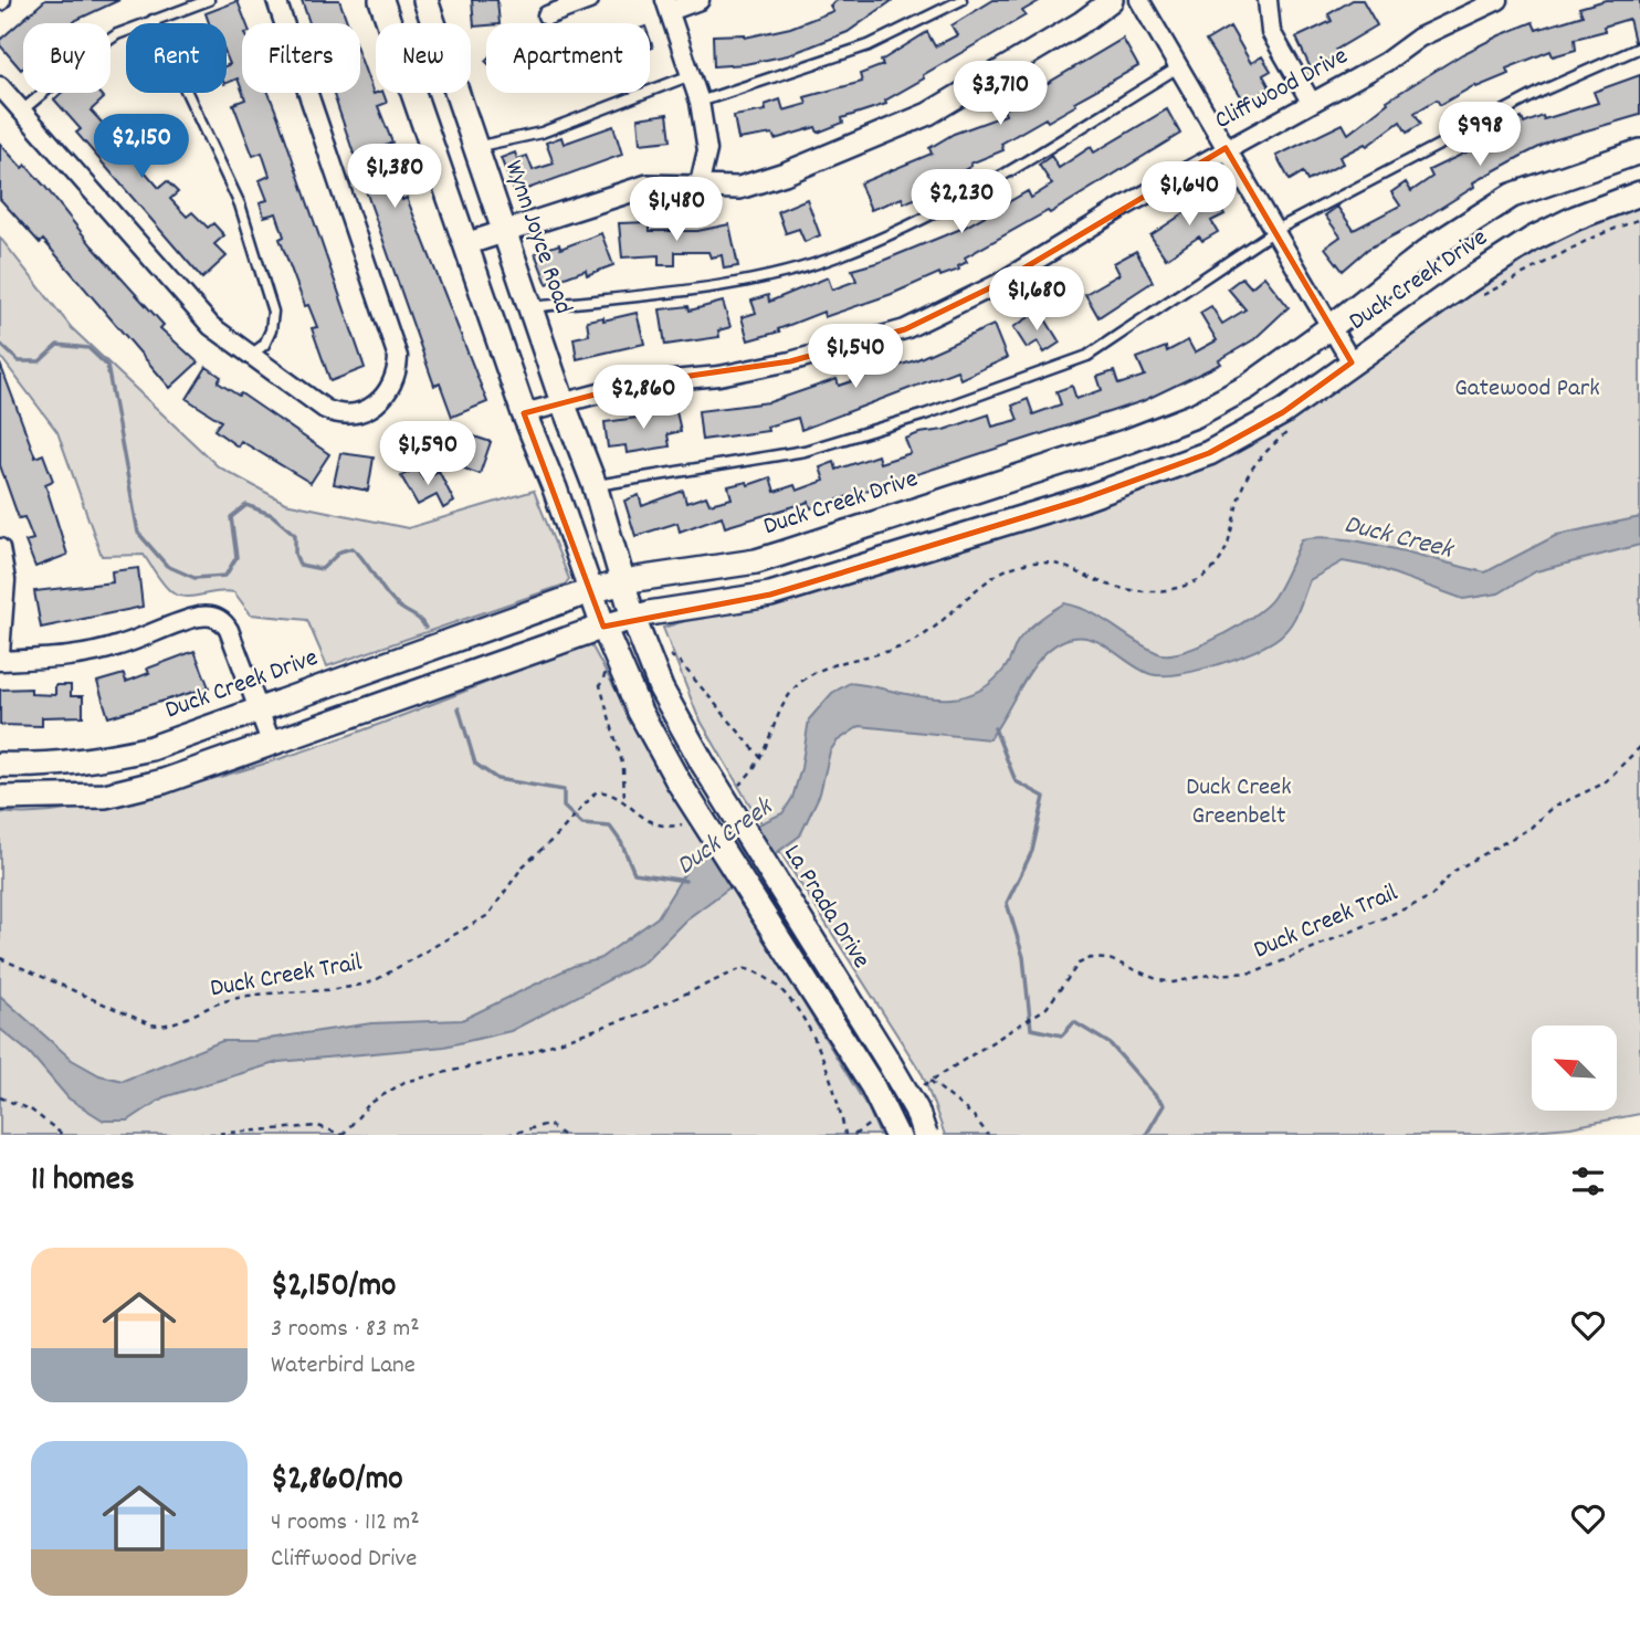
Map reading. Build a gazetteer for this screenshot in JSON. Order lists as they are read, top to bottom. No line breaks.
{"streets":{"main road":["Wynn Joyce Road","Duck Creek Drive","La Prada Drive"],"street":["Cliffwood Drive"],"path":["Duck Creek Trail"]},"crossings":[["Cliffwood Drive","Wynn Joyce Road"],["Wynn Joyce Road","Duck Creek Drive"],["Wynn Joyce Road","La Prada Drive"],["Duck Creek Drive","La Prada Drive"]],"water":["Duck Creek"],"parks":["Gatewood Park","Duck Creek Greenbelt"],"north":"top left","page":{"chip":["Buy","Rent","Filters","New","Apartment"],"price":["$3,710","$998","$2,150","$1,380","$1,640","$2,230","$1,480","$1,680","$1,540","$2,860","$1,590"],"heading":"11 homes","list":[{"name":"$2,150/mo","note":"3 rooms · 83 m² · Waterbird Lane"},{"name":"$2,860/mo","note":"4 rooms · 112 m² · Cliffwood Drive"}]}}
